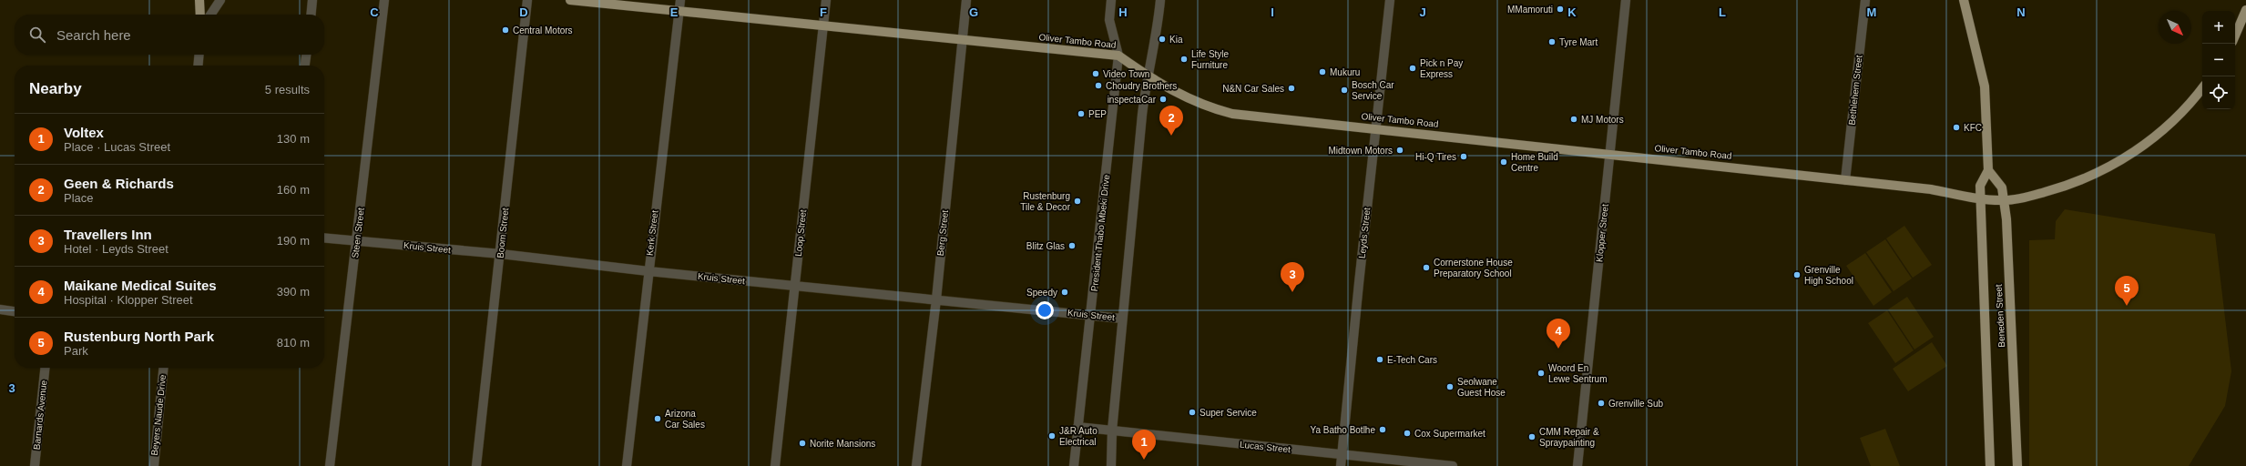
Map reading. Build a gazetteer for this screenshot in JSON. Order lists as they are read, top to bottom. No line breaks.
{"streets":{"main road":["Oliver Tambo Road","Beneden Street"],"street":["Bethlehem Street","Steen Street","Boom Street","Kerk Street","Loop Street","Berg Street","President Thabo Mbeki Drive","Leyds Street","Klopper Street","Kruis Street","Barnards Avenue","Beyers Naude Drive","Lucas Street"]},"crossings":[["Oliver Tambo Road","Bethlehem Street"],["Oliver Tambo Road","Kerk Street"],["Oliver Tambo Road","Loop Street"],["Oliver Tambo Road","Berg Street"],["Oliver Tambo Road","President Thabo Mbeki Drive"],["Oliver Tambo Road","Leyds Street"],["Oliver Tambo Road","Klopper Street"],["Oliver Tambo Road","Beneden Street"],["Steen Street","Kruis Street"],["Boom Street","Kruis Street"],["Kerk Street","Kruis Street"],["Loop Street","Kruis Street"],["Berg Street","Kruis Street"],["President Thabo Mbeki Drive","Kruis Street"],["President Thabo Mbeki Drive","Lucas Street"],["Leyds Street","Lucas Street"]],"places":["MMamoruti","Central Motors","Kia","Tyre Mart","Life Style Furniture","Pick n Pay Express","Mukuru","Video Town","Choudry Brothers","N&N Car Sales","Bosch Car Service","inspectaCar","PEP","MJ Motors","KFC","Midtown Motors","Hi-Q Tires","Home Build Centre","Rustenburg Tile & Decor","Blitz Glas","Cornerstone House Preparatory School","Grenville High School","Speedy","E-Tech Cars","Woord En Lewe Sentrum","Seolwane Guest Hose","Grenville Sub","Super Service","Arizona Car Sales","Ya Batho Botlhe","Cox Supermarket","J&R Auto Electrical","CMM Repair & Spraypainting","Norite Mansions"],"north":"bottom right","page":{"map_buttons":["+","−"],"search":"Search here","heading":["Nearby","5 results"],"pins":["2","3","5","4","1"],"list":[{"mark":"1","name":"Voltex","note":"Place · Lucas Street","value":"130 m"},{"mark":"2","name":"Geen & Richards","note":"Place","value":"160 m"},{"mark":"3","name":"Travellers Inn","note":"Hotel · Leyds Street","value":"190 m"},{"mark":"4","name":"Maikane Medical Suites","note":"Hospital · Klopper Street","value":"390 m"},{"mark":"5","name":"Rustenburg North Park","note":"Park","value":"810 m"}]},"grid":{"columns":["C","D","E","F","G","H","I","J","K","L","M","N"],"rows":["3"]}}
